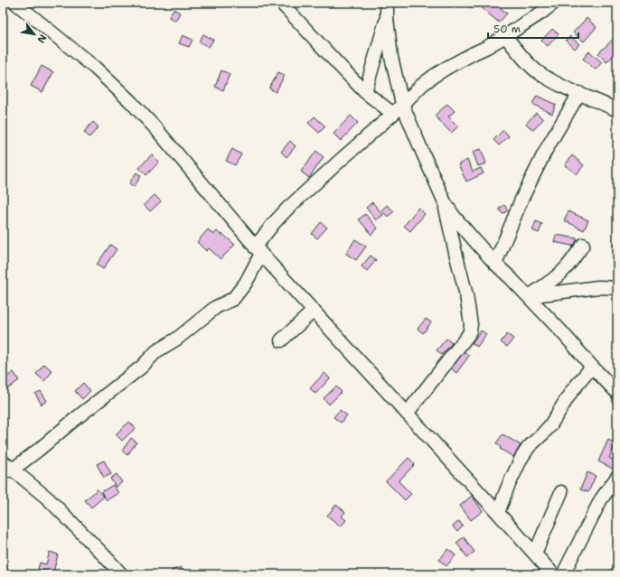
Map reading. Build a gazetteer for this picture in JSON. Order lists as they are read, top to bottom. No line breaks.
{"scale_bar":"50 m","north":"bottom right"}
